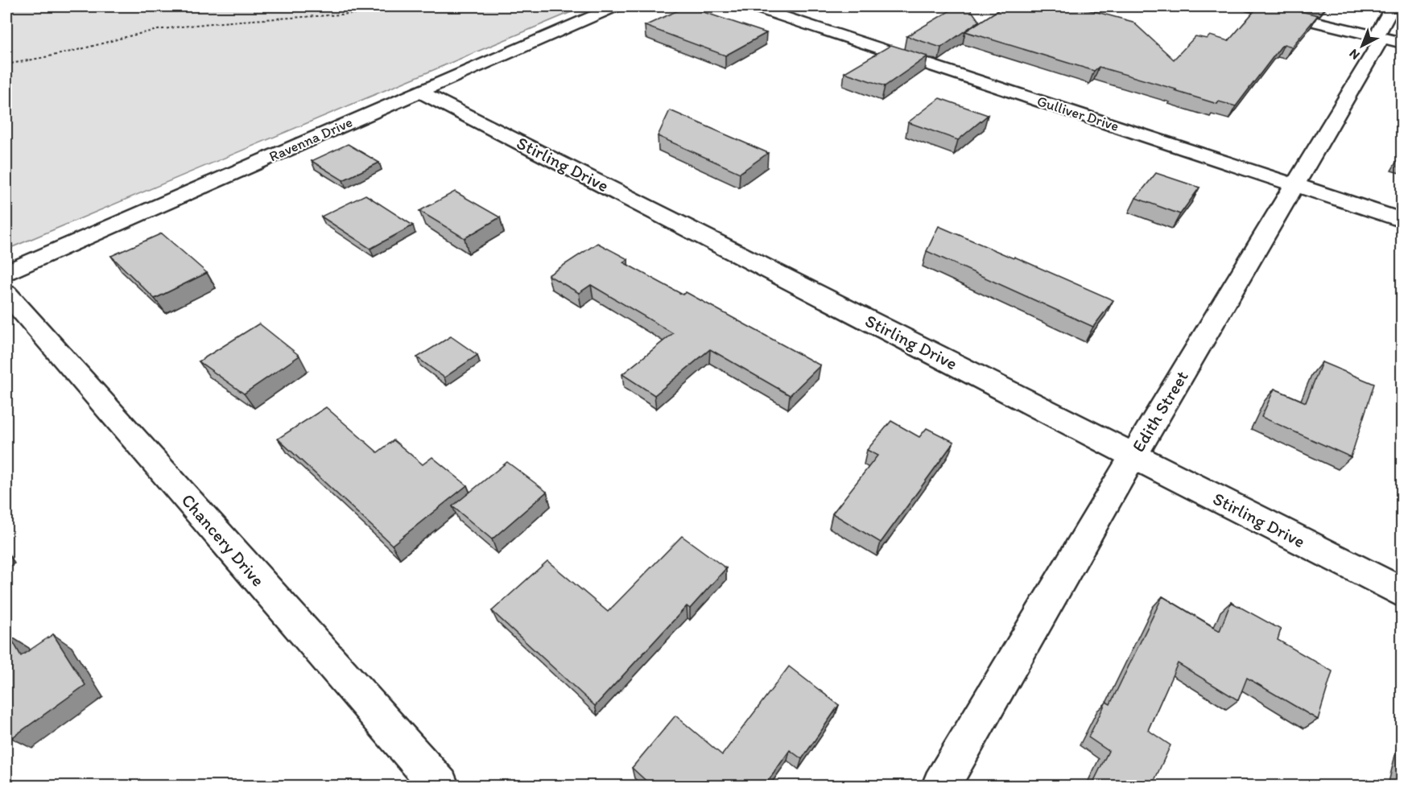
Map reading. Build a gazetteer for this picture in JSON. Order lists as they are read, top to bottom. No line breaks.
{"streets":{"street":["Gulliver Drive","Ravenna Drive","Stirling Drive","Edith Street","Chancery Drive"]},"crossings":[["Gulliver Drive","Edith Street"],["Ravenna Drive","Stirling Drive"],["Stirling Drive","Edith Street"]],"north":"bottom left"}
